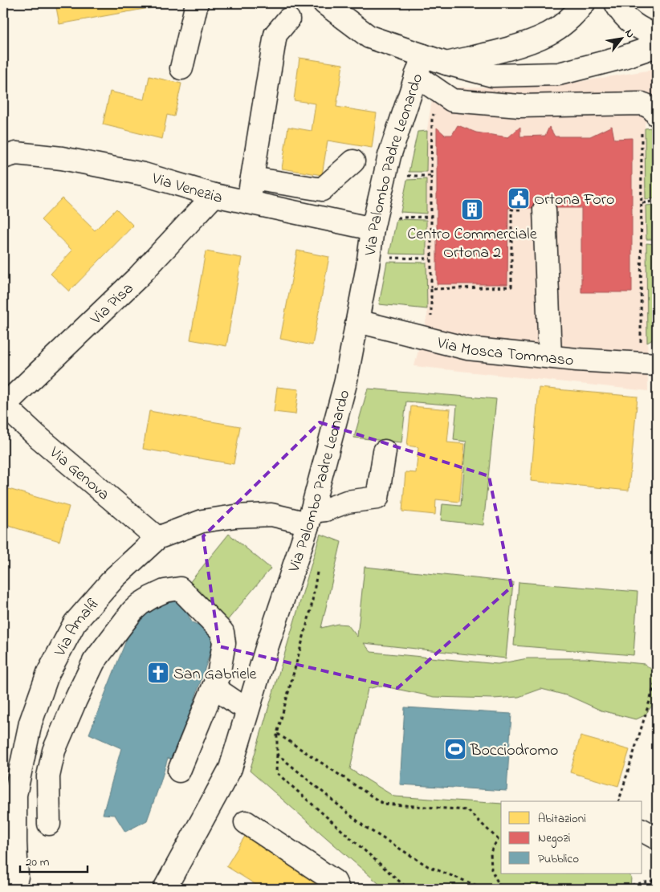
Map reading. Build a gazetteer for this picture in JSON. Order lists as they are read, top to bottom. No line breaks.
{"streets":{"street":["Via Palombo Padre Leonardo","Via Venezia","Via Pisa","Via Mosca Tommaso","Via Genova","Via Amalfi"]},"crossings":[["Via Palombo Padre Leonardo","Via Venezia"],["Via Palombo Padre Leonardo","Via Mosca Tommaso"],["Via Palombo Padre Leonardo","Via Amalfi"],["Via Venezia","Via Pisa"],["Via Pisa","Via Genova"],["Via Genova","Via Amalfi"]],"places":{"public building":["Ortona Foro"],"building":["Centro Commerciale Ortona 2"],"church":["San Gabriele"],"sports":["Bocciodromo"]},"legend":["Abitazioni","Negozi","Pubblico"],"scale_bar":"20 m","north":"top right"}
